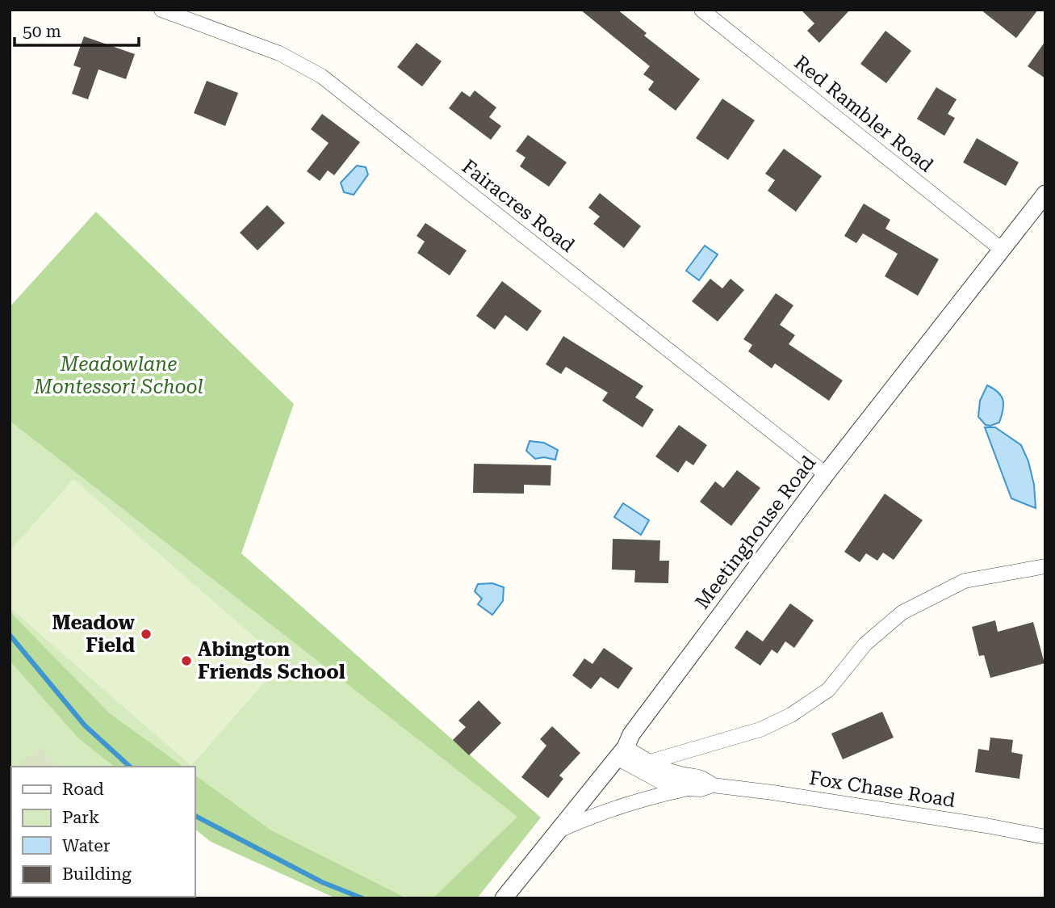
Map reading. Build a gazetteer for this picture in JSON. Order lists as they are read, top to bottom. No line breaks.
{"streets":{"street":["Red Rambler Road","Fairacres Road","Meetinghouse Road","Fox Chase Road"]},"crossings":[["Red Rambler Road","Meetinghouse Road"],["Fairacres Road","Meetinghouse Road"],["Meetinghouse Road","Fox Chase Road"]],"parks":["Meadowlane Montessori School"],"places":["Meadow Field","Abington Friends School"],"legend":["Road","Park","Water","Building"],"scale_bar":"50 m"}
